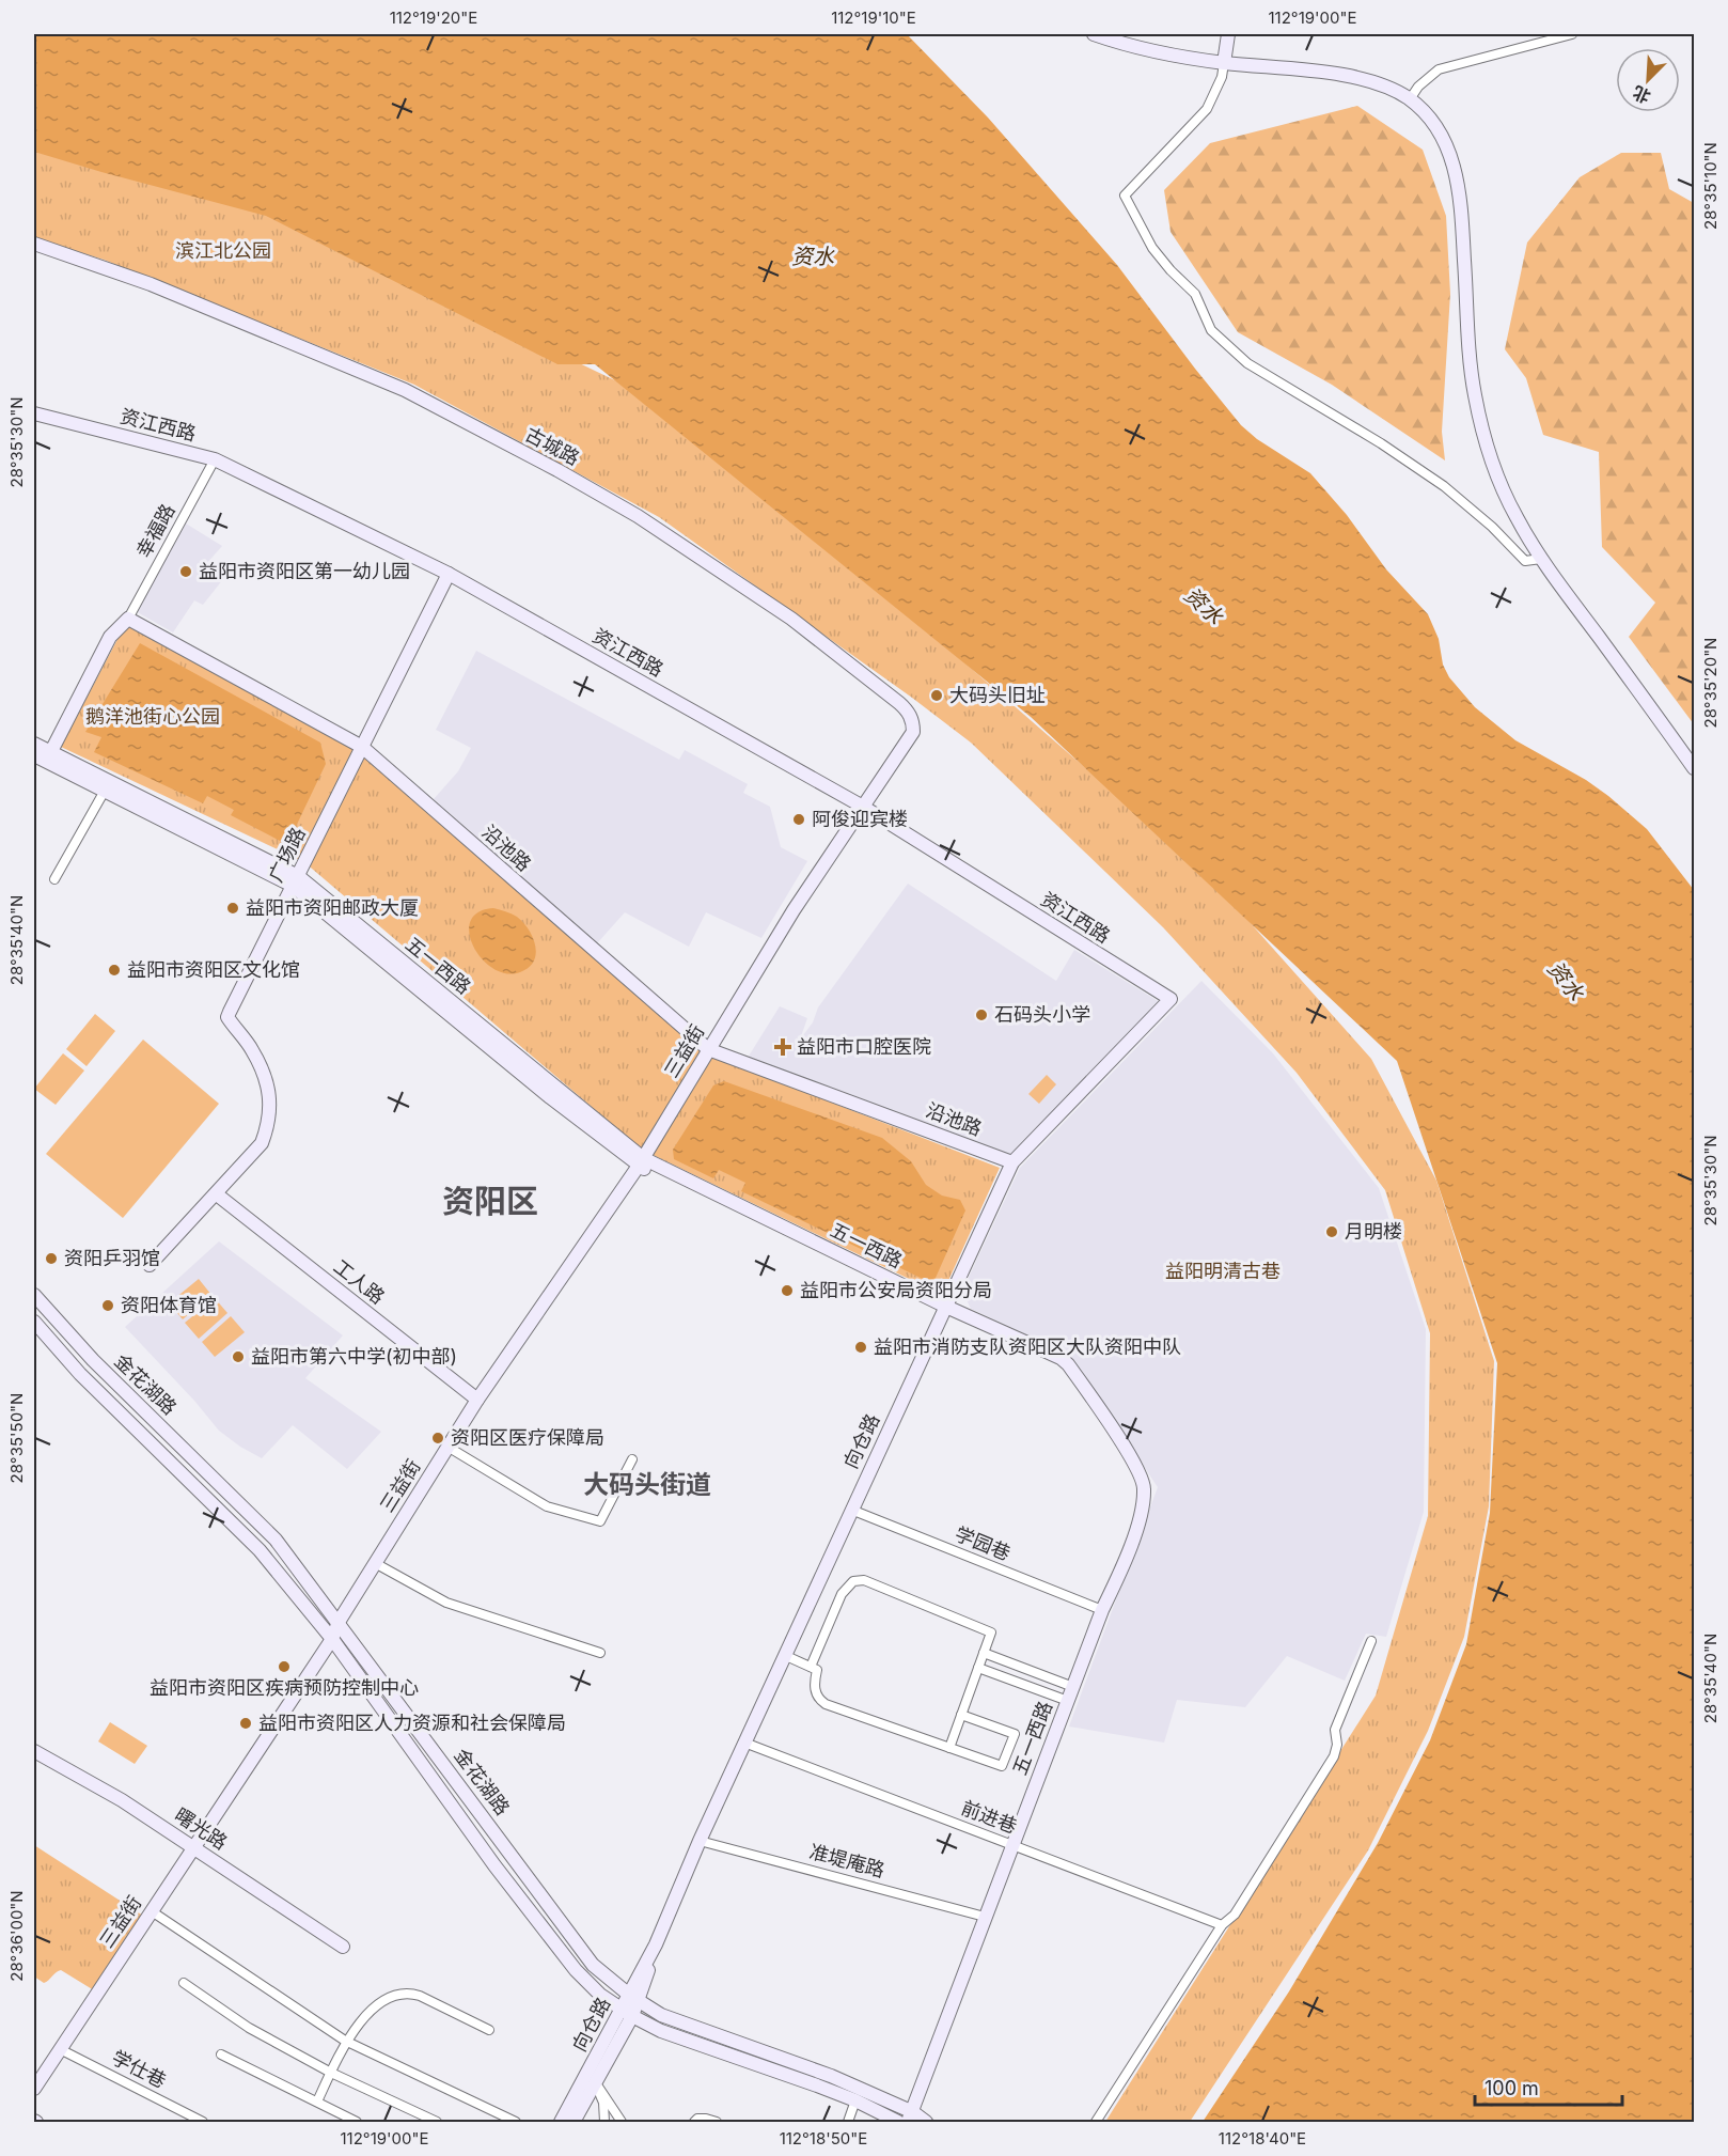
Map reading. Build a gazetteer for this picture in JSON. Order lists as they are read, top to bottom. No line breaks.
{"streets":{"street":["资江西路","古城路","幸福路","沿池路","广场路","五一西路","三益街","工人路","金花湖路","向仓路","学园巷","前进巷","曙光路","准堤庵路","学仕巷"]},"crossings":[["资江西路","古城路"],["资江西路","幸福路"],["资江西路","广场路"],["资江西路","三益街"],["资江西路","向仓路"],["古城路","三益街"],["幸福路","沿池路"],["沿池路","广场路"],["沿池路","三益街"],["沿池路","向仓路"],["广场路","五一西路"],["广场路","工人路"],["五一西路","三益街"],["五一西路","金花湖路"],["五一西路","向仓路"],["五一西路","学园巷"],["五一西路","前进巷"],["五一西路","准堤庵路"],["三益街","工人路"],["三益街","金花湖路"],["三益街","曙光路"],["三益街","学仕巷"],["金花湖路","向仓路"],["向仓路","学园巷"],["向仓路","前进巷"],["向仓路","准堤庵路"]],"districts":["资阳区","大码头街道"],"water":["资水"],"parks":["滨江北公园","鹅洋池街心公园","益阳明清古巷"],"places":{"other":["益阳市资阳区第一幼儿园","大码头旧址","阿俊迎宾楼","益阳市资阳邮政大厦","益阳市资阳区文化馆","石码头小学","月明楼","资阳乒羽馆","益阳市公安局资阳分局","资阳体育馆","益阳市消防支队资阳区大队资阳中队","益阳市第六中学(初中部)","资阳区医疗保障局","益阳市资阳区疾病预防控制中心","益阳市资阳区人力资源和社会保障局"],"health":["益阳市口腔医院"]},"scale_bar":"100 m","north":"bottom left","coordinates":["112°19'20\"E","112°19'10\"E","112°19'00\"E","28°35'10\"N","28°35'30\"N","28°35'20\"N","28°35'40\"N","28°35'50\"N","28°36'00\"N","112°18'50\"E","112°18'40\"E"]}
